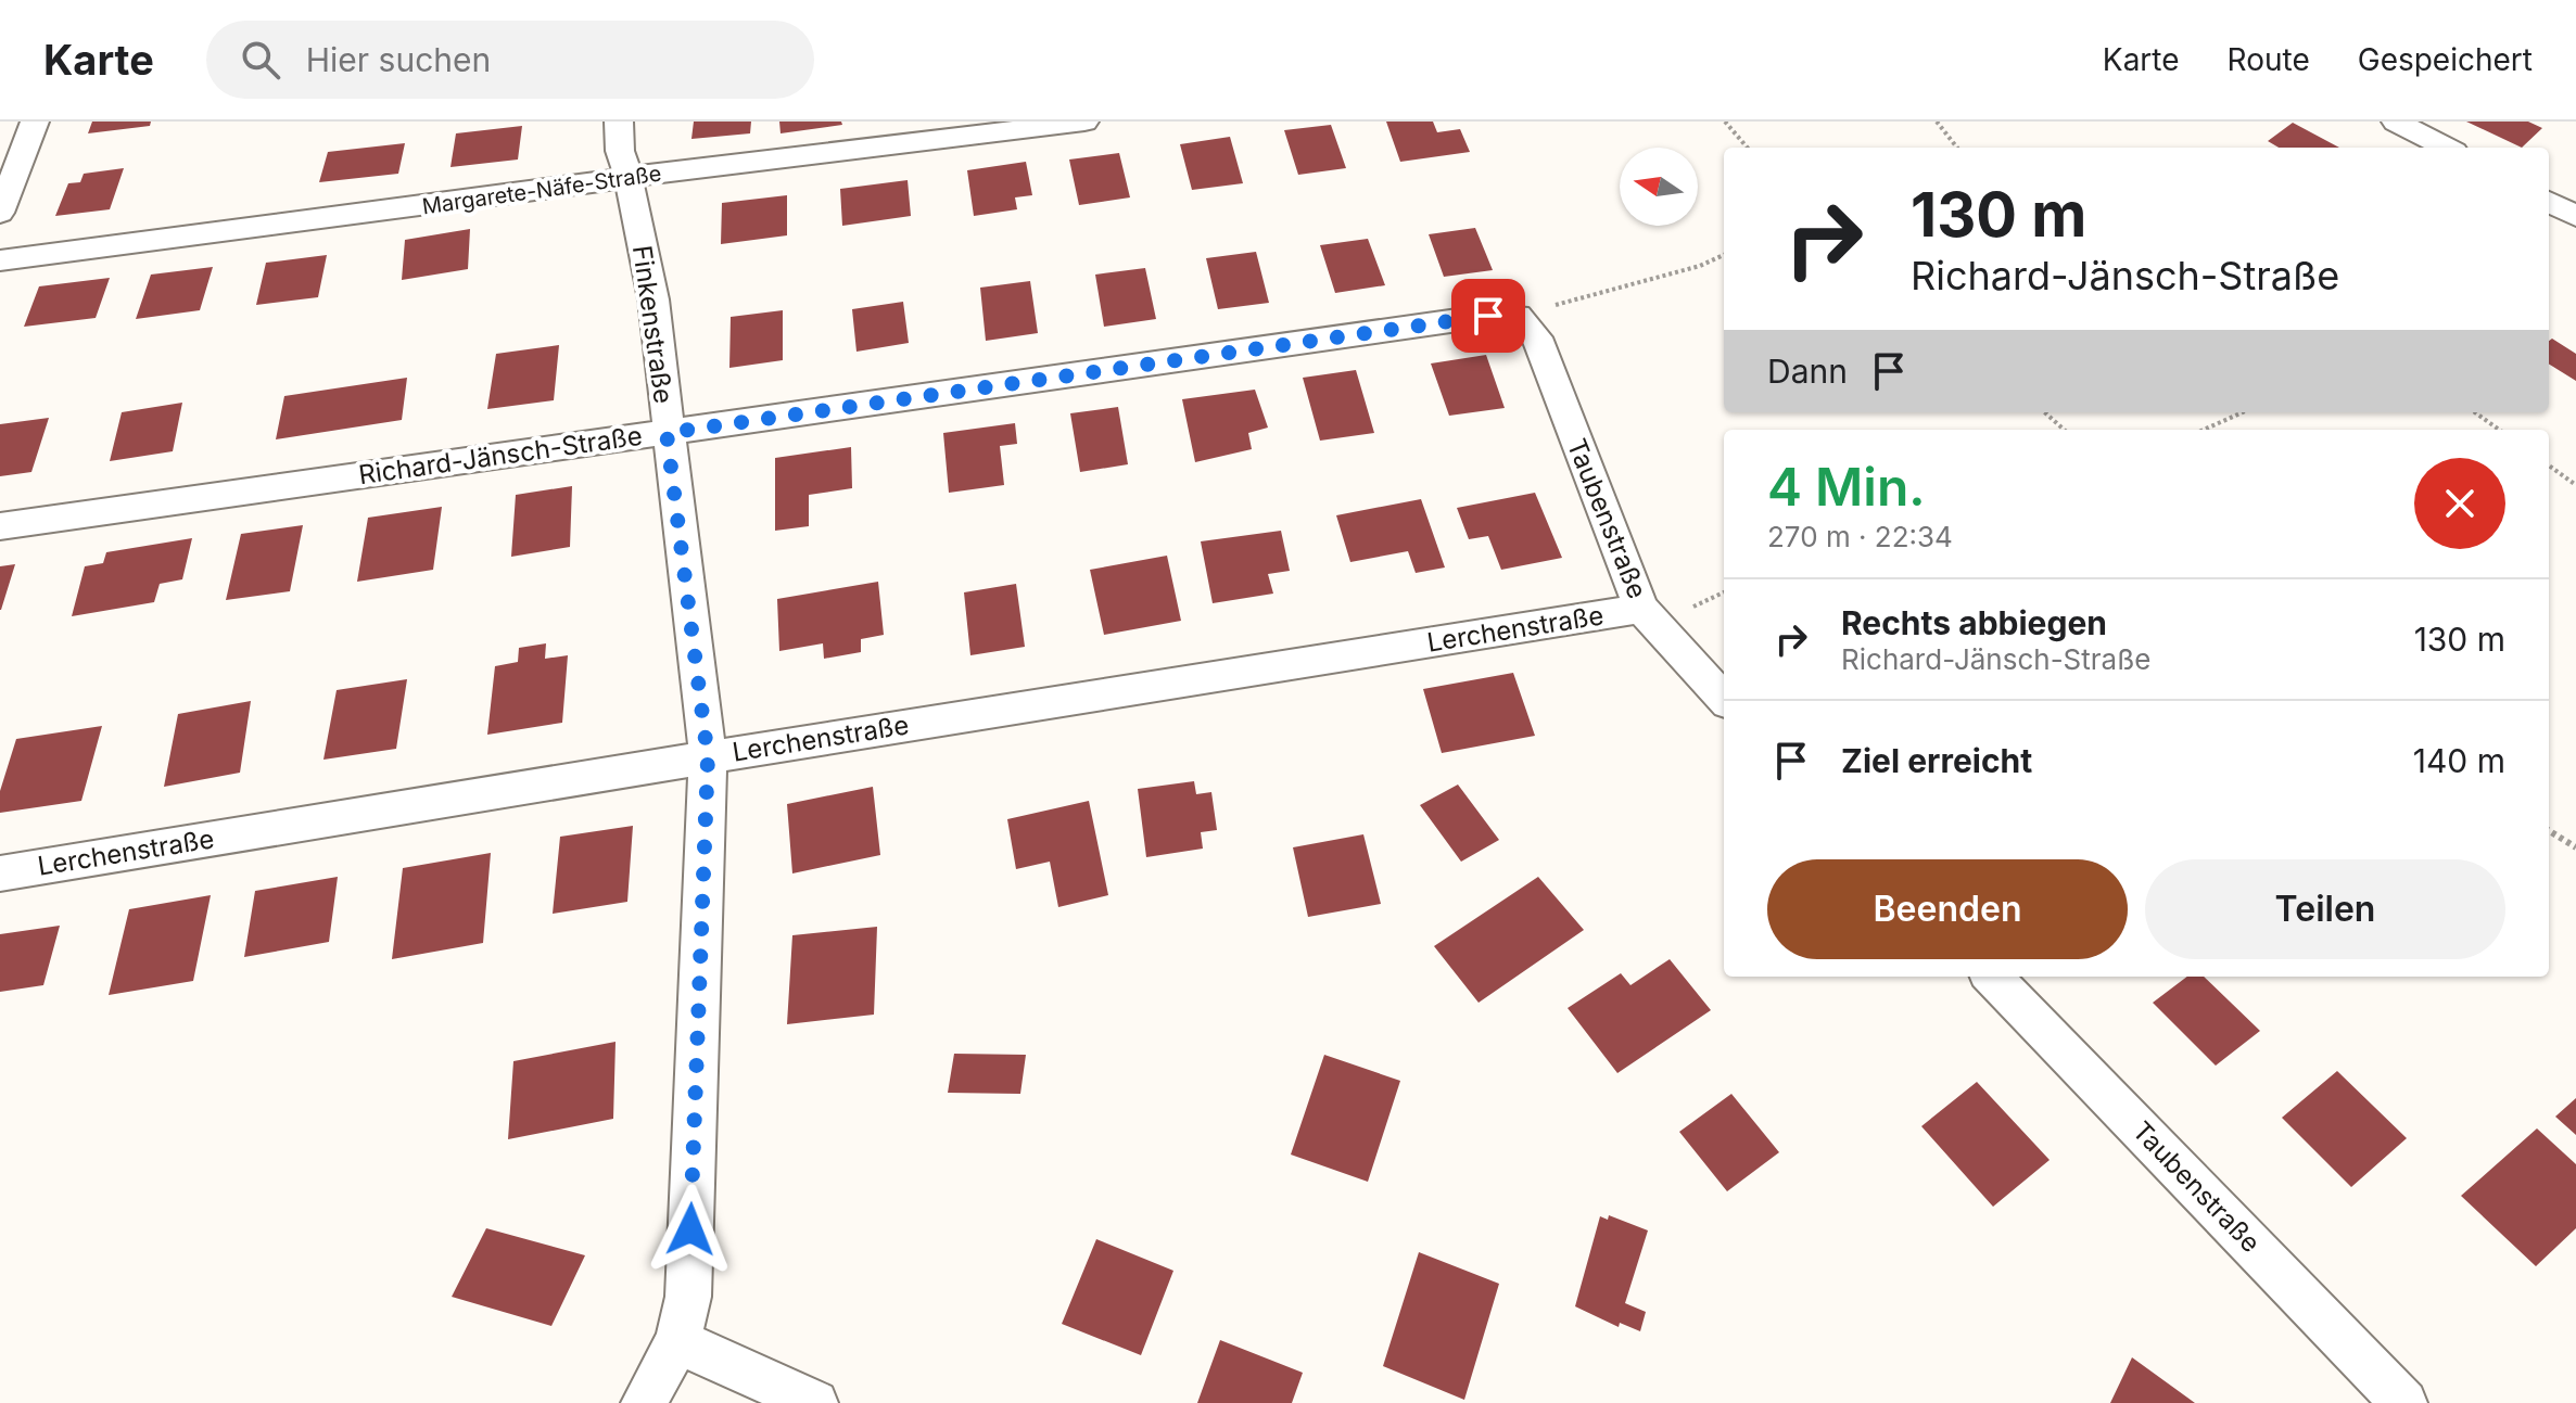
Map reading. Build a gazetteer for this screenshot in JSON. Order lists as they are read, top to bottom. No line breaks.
{"streets":{"street":["Margarete-Näfe-Straße","Finkenstraße","Richard-Jänsch-Straße","Taubenstraße","Lerchenstraße"]},"crossings":[["Margarete-Näfe-Straße","Finkenstraße"],["Finkenstraße","Richard-Jänsch-Straße"],["Finkenstraße","Lerchenstraße"],["Richard-Jänsch-Straße","Taubenstraße"],["Taubenstraße","Lerchenstraße"]],"north":"left","page":{"header":"Karte","search":"Hier suchen","nav":["Karte","Route","Gespeichert"],"turn":["130 m","Richard-Jänsch-Straße"],"then":"Dann","heading":["4 Min.","270 m · 22:34"],"list":[{"name":"Rechts abbiegen","note":"Richard-Jänsch-Straße","value":"130 m"},{"name":"Ziel erreicht","value":"140 m"}],"buttons":["Beenden","Teilen"]}}
